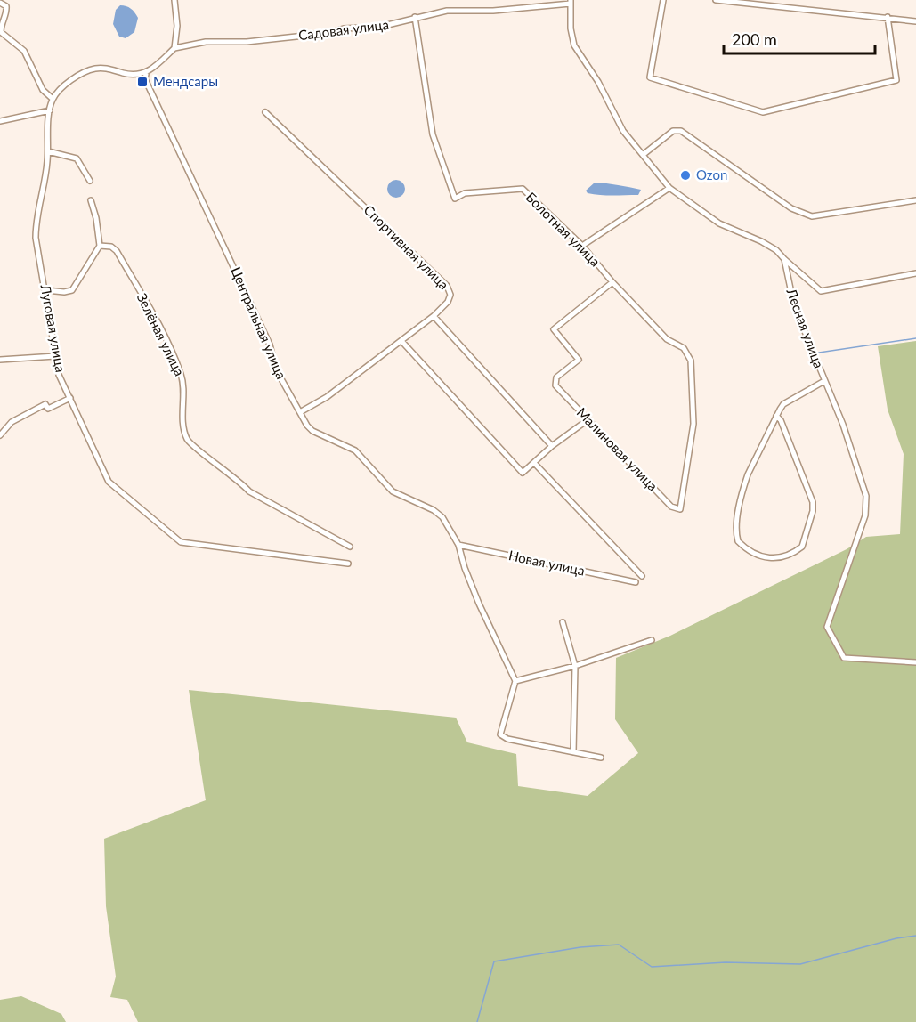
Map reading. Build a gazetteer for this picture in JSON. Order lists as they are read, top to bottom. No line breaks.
{"streets":{"street":["Садовая улица","Болотная улица","Спортивная улица","Центральная улица","Луговая улица","Лесная улица","Зелёная улица","Малиновая улица","Новая улица"]},"crossings":[["Садовая улица","Болотная улица"],["Болотная улица","Малиновая улица"],["Спортивная улица","Центральная улица"],["Центральная улица","Новая улица"]],"places":{"transit":["Мендсары"],"other":["Ozon"]},"scale_bar":"200 m"}
